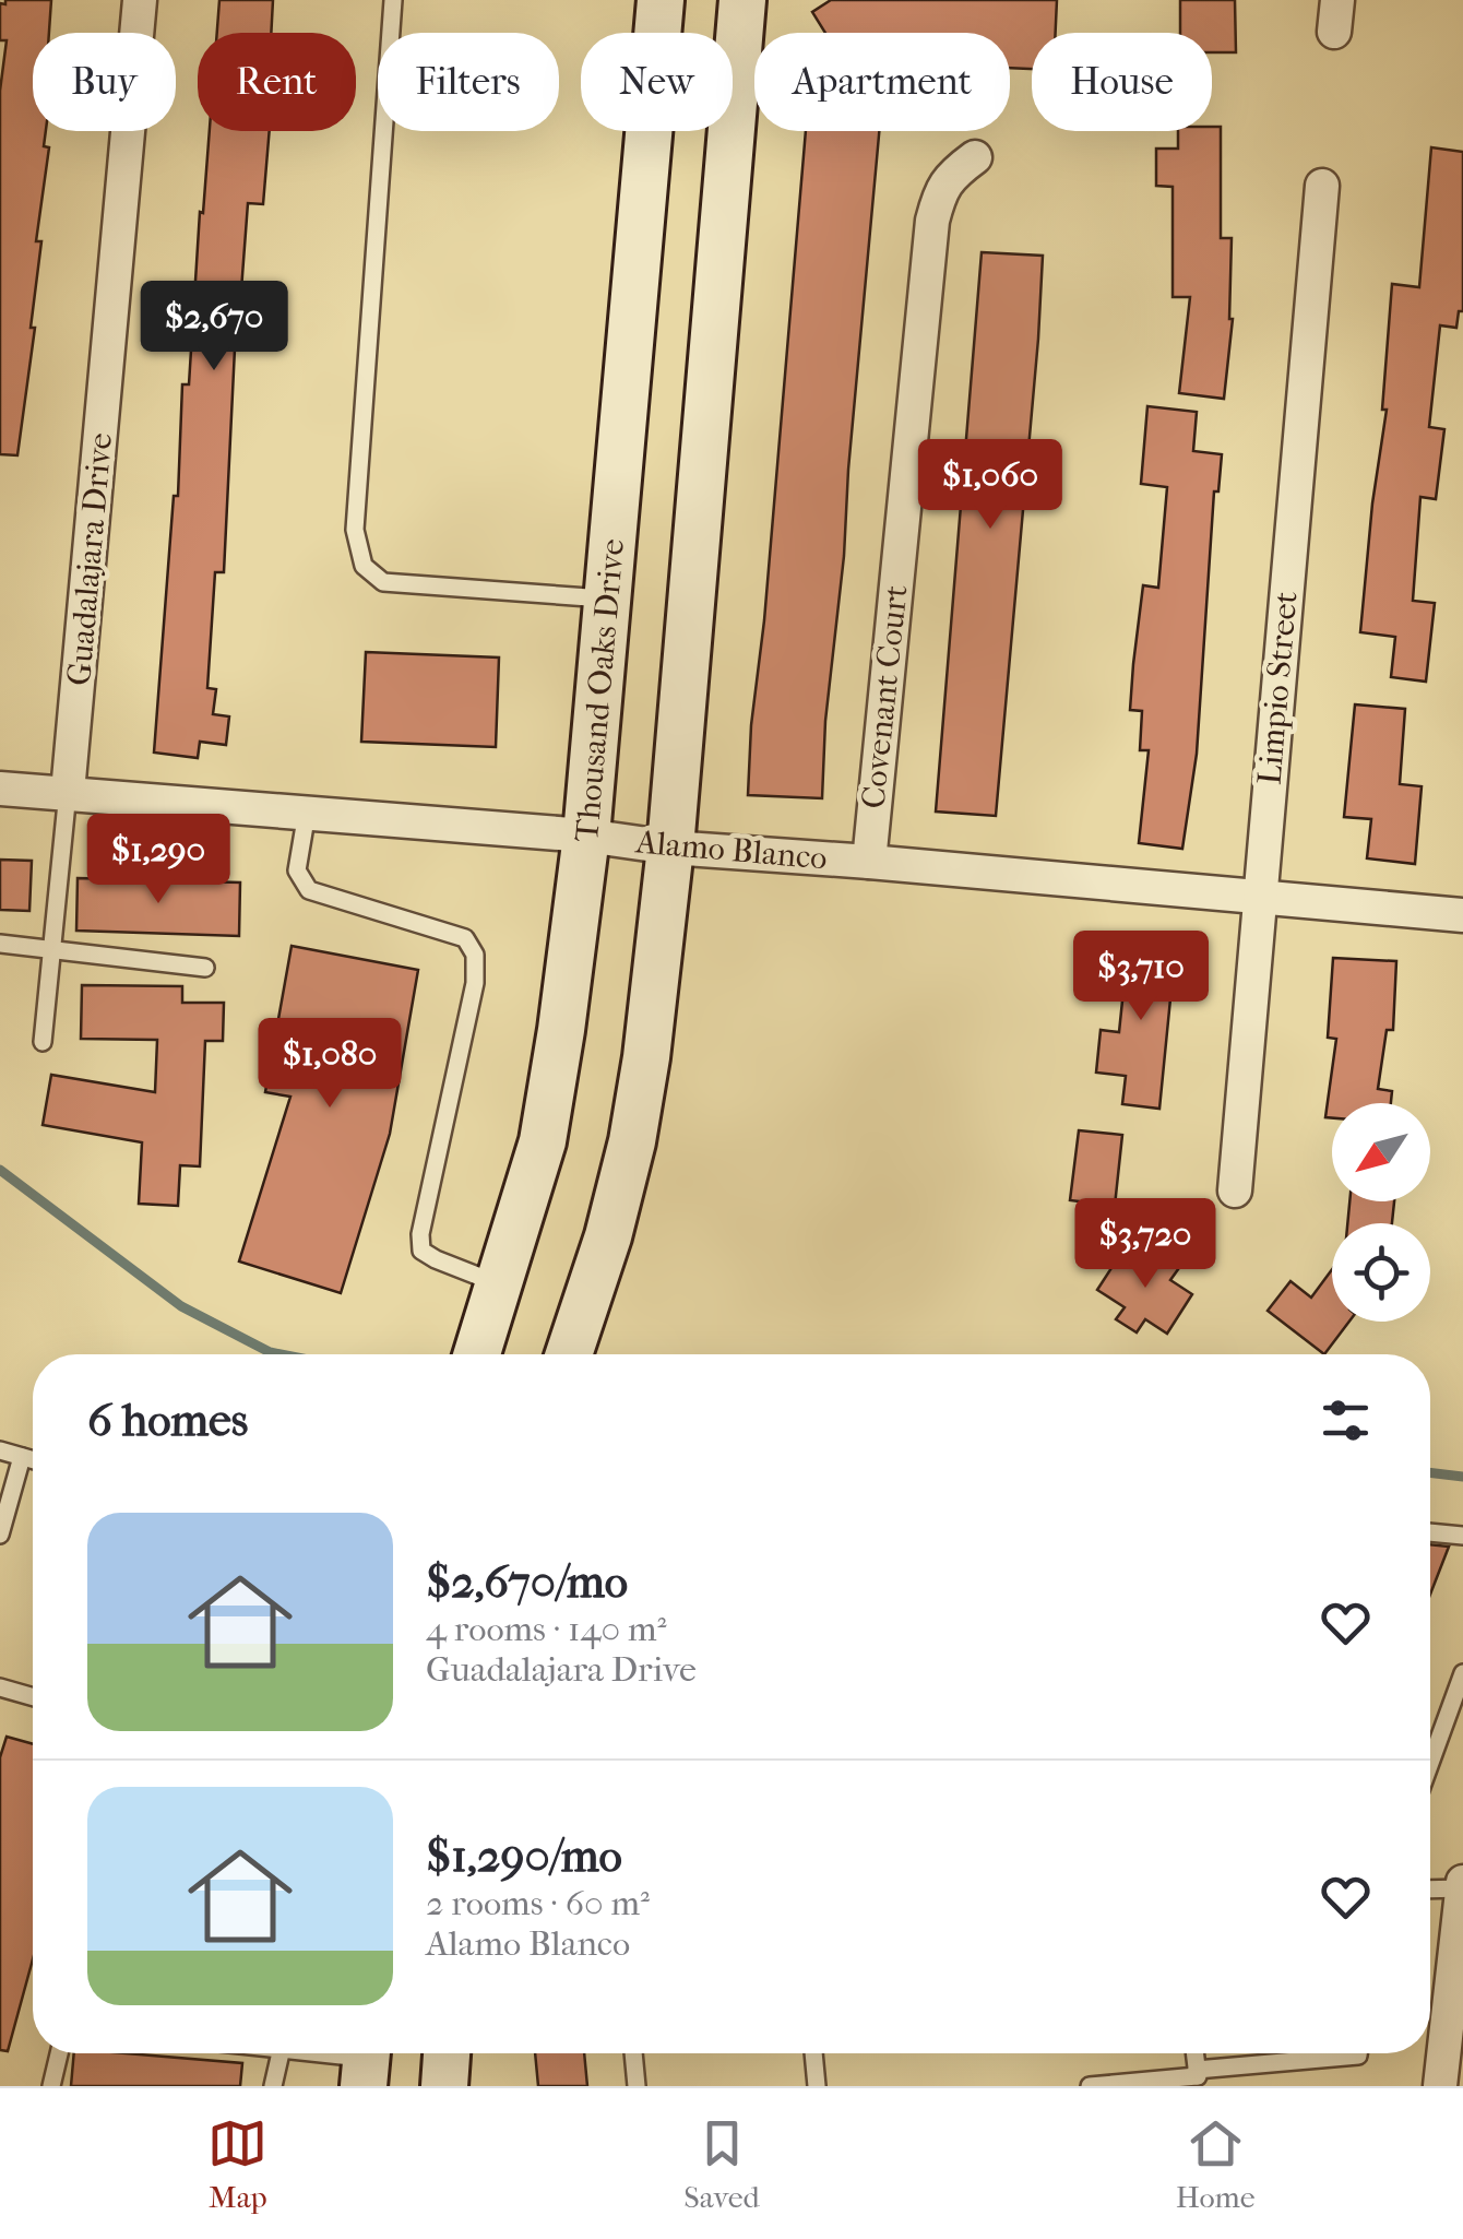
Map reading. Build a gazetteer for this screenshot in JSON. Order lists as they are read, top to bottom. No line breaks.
{"streets":{"main road":["Thousand Oaks Drive"],"street":["Guadalajara Drive","Limpio Street","Covenant Court","Alamo Blanco"]},"crossings":[["Guadalajara Drive","Alamo Blanco"],["Limpio Street","Alamo Blanco"],["Thousand Oaks Drive","Alamo Blanco"],["Covenant Court","Alamo Blanco"]],"north":"bottom left","page":{"chip":["Buy","Rent","Filters","New","Apartment","House"],"price":["$2,670","$1,060","$1,290","$3,710","$1,080","$3,720"],"heading":"6 homes","list":[{"name":"$2,670/mo","note":"4 rooms · 140 m² · Guadalajara Drive"},{"name":"$1,290/mo","note":"2 rooms · 60 m² · Alamo Blanco"}],"tabs":["Map","Saved","Home"]}}
